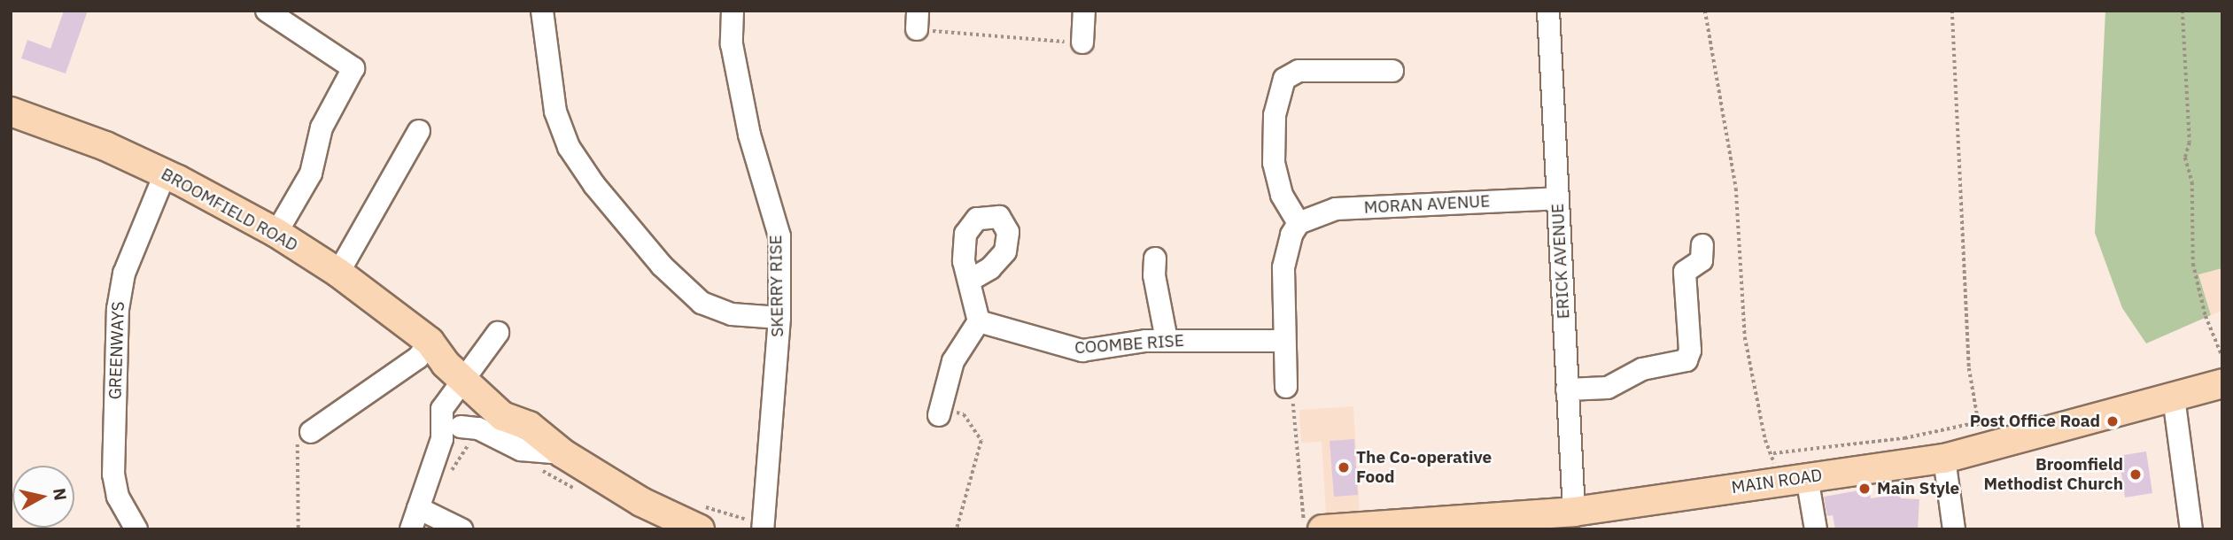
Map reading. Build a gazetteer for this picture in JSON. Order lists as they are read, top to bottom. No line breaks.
{"streets":{"main road":["BROOMFIELD ROAD","MAIN ROAD"],"street":["MORAN AVENUE","ERICK AVENUE","SKERRY RISE","COOMBE RISE","GREENWAYS"]},"crossings":[["MORAN AVENUE","ERICK AVENUE"],["BROOMFIELD ROAD","GREENWAYS"],["ERICK AVENUE","MAIN ROAD"]],"places":["Post Office Road","The Co-operative Food","Broomfield Methodist Church","Main Style"],"north":"right"}
